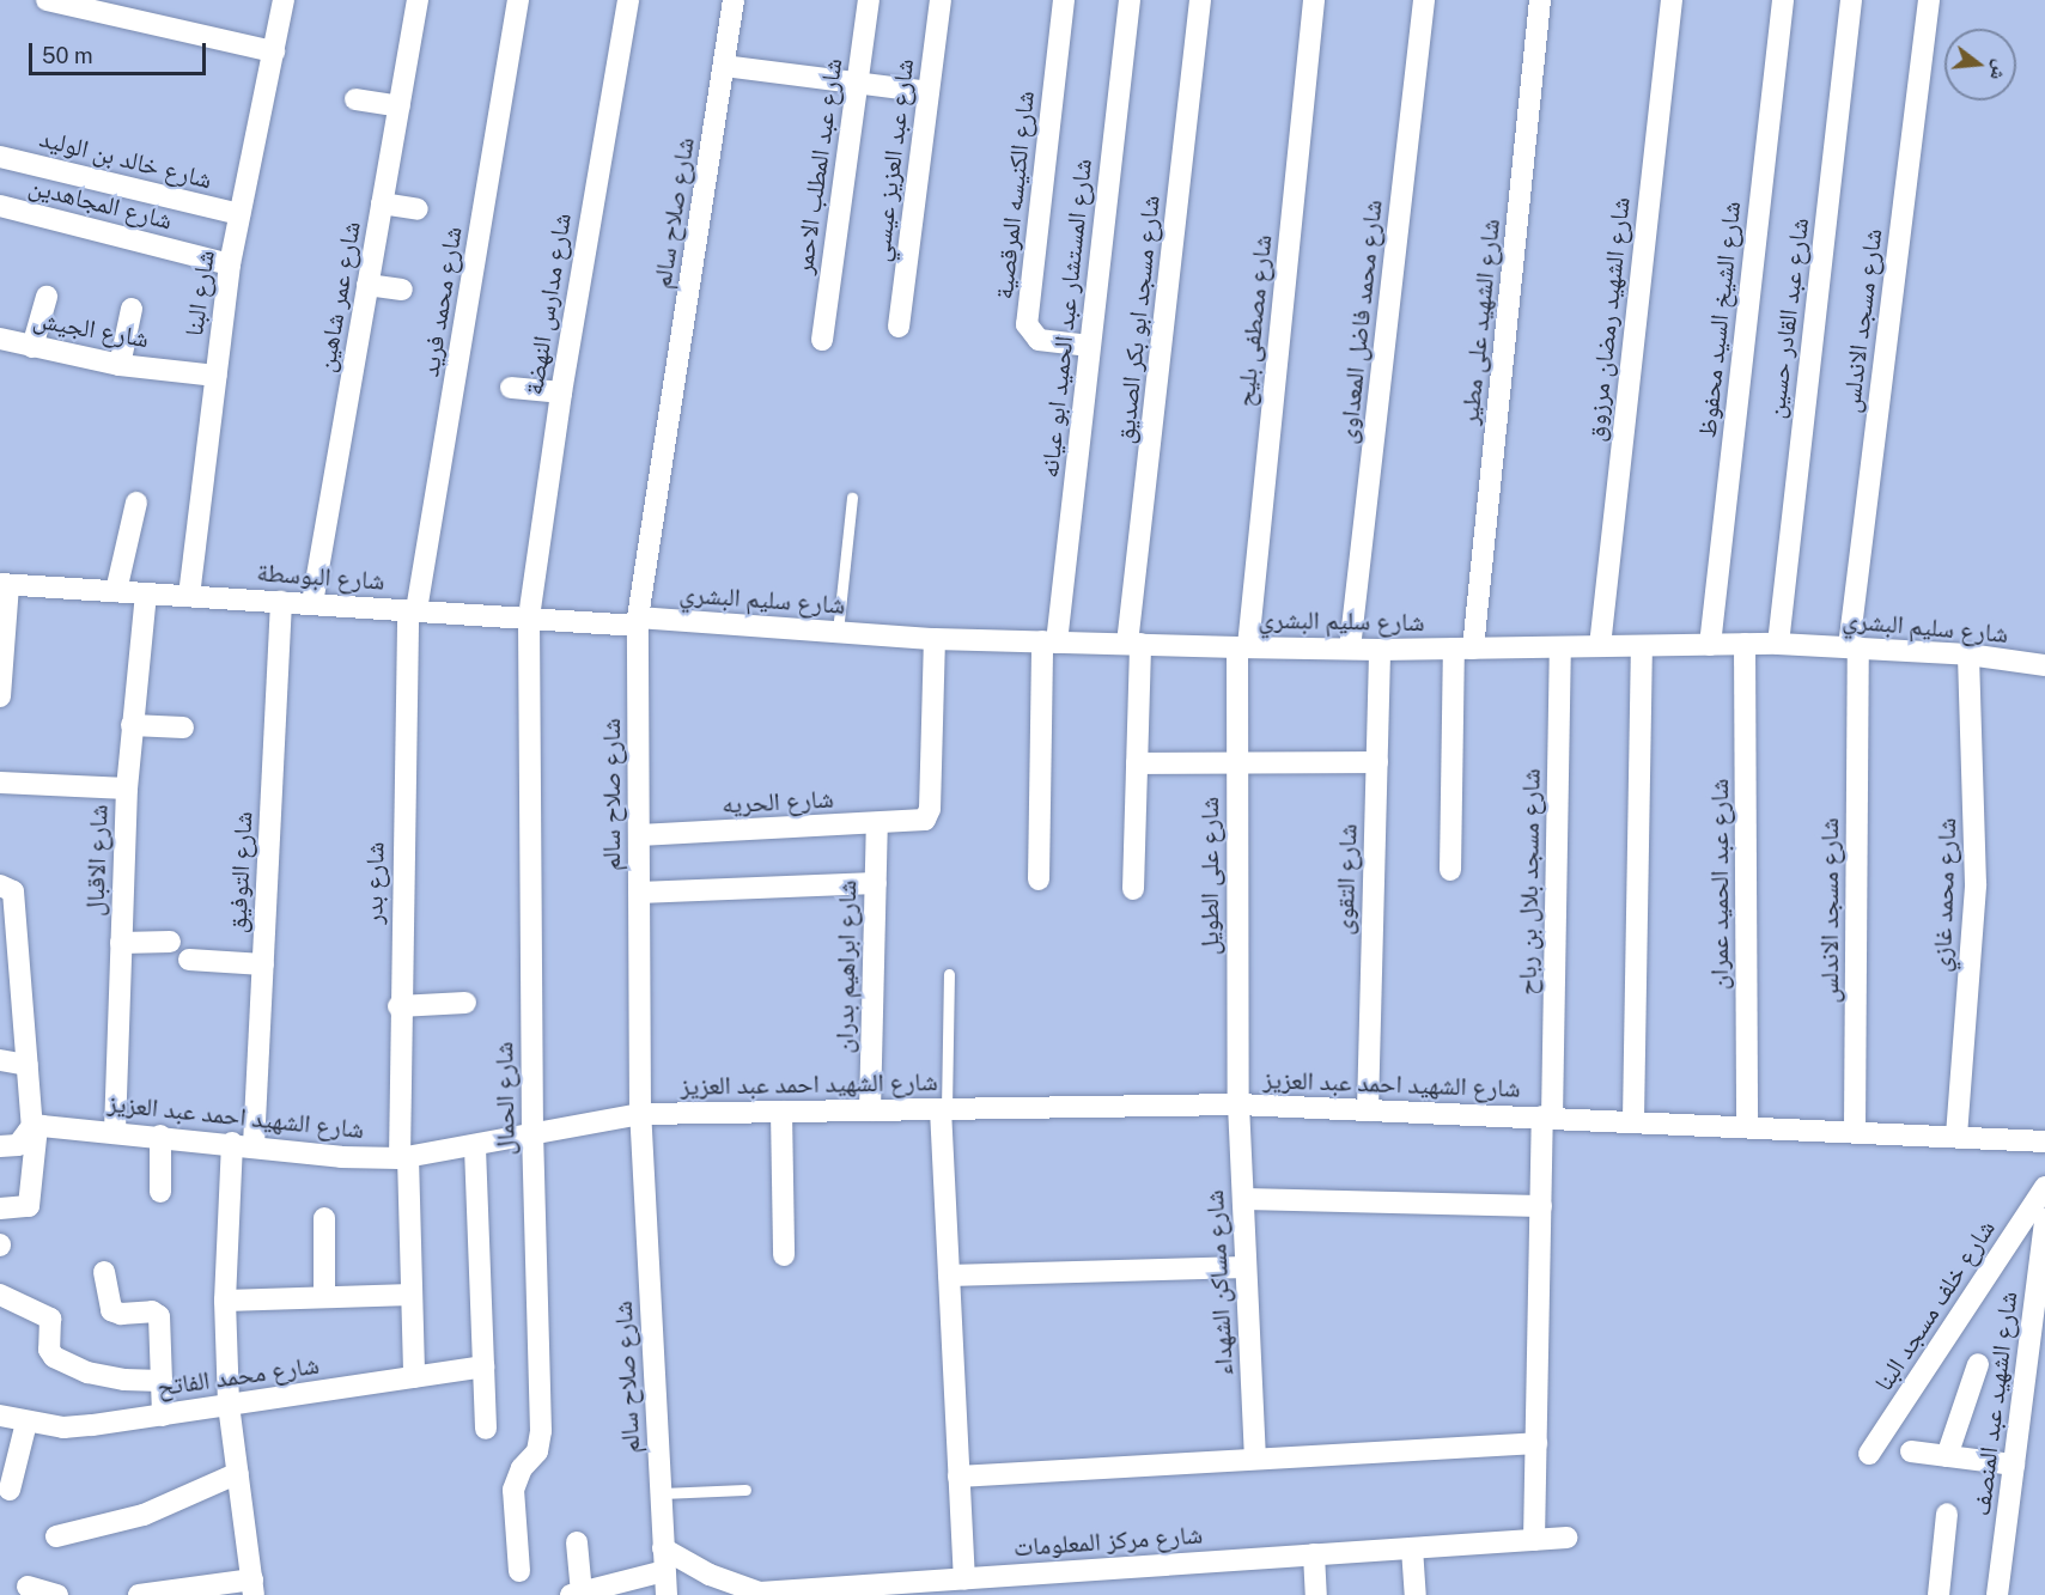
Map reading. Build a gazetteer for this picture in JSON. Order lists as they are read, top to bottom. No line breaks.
{"streets":{"street":["شارع خالد بن الوليد","شارع عبد العزيز عيسي","شارع عبد المطلب الاحمر","شارع الكنيسه المرقصية","شارع المجاهدين","شارع صلاح سالم","شارع البنا","شارع عمر شاهين","شارع محمد فريد","شارع مدارس النهضة","شارع المستشار عبد الحميد ابو عيانه","شارع عبد القادر حسين","شارع مسجد ابو بكر الصديق","شارع الشهيد رمضان مرزوق","شارع الشيخ السيد محفوظ","شارع مصطفى بليح","شارع مسجد الاندلس","شارع محمد فاضل المعداوى","شارع الشهيد على مطير","شارع الجيش","شارع البوسطة","شارع سليم البشري","شارع الحريه","شارع الاقبال","شارع التوفيق","شارع على الطويل","شارع التقوى","شارع مسجد بلال بن رباح","شارع بدر","شارع عبد الحميد عمران","شارع محمد غازي","شارع ابراهيم بدران","شارع الشهيد احمد عبد العزيز","شارع الحمال","شارع مساكن الشهداء","شارع خلف مسجد البنا","شارع محمد الفاتح","شارع الشهيد عبد المنصف","شارع مركز المعلومات"]},"crossings":[["شارع خالد بن الوليد","شارع البنا"],["شارع الكنيسه المرقصية","شارع المستشار عبد الحميد ابو عيانه"],["شارع المجاهدين","شارع البنا"],["شارع صلاح سالم","شارع البوسطة"],["شارع صلاح سالم","شارع سليم البشري"],["شارع صلاح سالم","شارع الحريه"],["شارع صلاح سالم","شارع الشهيد احمد عبد العزيز"],["شارع صلاح سالم","شارع مركز المعلومات"],["شارع البنا","شارع الجيش"],["شارع البنا","شارع البوسطة"],["شارع عمر شاهين","شارع البوسطة"],["شارع محمد فريد","شارع البوسطة"],["شارع محمد فريد","شارع بدر"],["شارع مدارس النهضة","شارع البوسطة"],["شارع مدارس النهضة","شارع الحمال"],["شارع المستشار عبد الحميد ابو عيانه","شارع سليم البشري"],["شارع عبد القادر حسين","شارع سليم البشري"],["شارع مسجد ابو بكر الصديق","شارع سليم البشري"],["شارع الشهيد رمضان مرزوق","شارع سليم البشري"],["شارع الشيخ السيد محفوظ","شارع سليم البشري"],["شارع مصطفى بليح","شارع سليم البشري"],["شارع مصطفى بليح","شارع على الطويل"],["شارع مسجد الاندلس","شارع سليم البشري"],["شارع مسجد الاندلس","شارع الشهيد احمد عبد العزيز"],["شارع محمد فاضل المعداوى","شارع سليم البشري"],["شارع الشهيد على مطير","شارع سليم البشري"],["شارع البوسطة","شارع سليم البشري"],["شارع البوسطة","شارع الاقبال"],["شارع البوسطة","شارع التوفيق"],["شارع البوسطة","شارع بدر"],["شارع البوسطة","شارع الحمال"],["شارع سليم البشري","شارع الحريه"],["شارع سليم البشري","شارع على الطويل"],["شارع سليم البشري","شارع التقوى"],["شارع سليم البشري","شارع مسجد بلال بن رباح"],["شارع سليم البشري","شارع عبد الحميد عمران"],["شارع سليم البشري","شارع محمد غازي"],["شارع الحريه","شارع ابراهيم بدران"],["شارع الاقبال","شارع الشهيد احمد عبد العزيز"],["شارع التوفيق","شارع الشهيد احمد عبد العزيز"],["شارع على الطويل","شارع الشهيد احمد عبد العزيز"],["شارع على الطويل","شارع مساكن الشهداء"],["شارع التقوى","شارع الشهيد احمد عبد العزيز"],["شارع مسجد بلال بن رباح","شارع الشهيد احمد عبد العزيز"],["شارع مسجد بلال بن رباح","شارع مركز المعلومات"],["شارع بدر","شارع الشهيد احمد عبد العزيز"],["شارع بدر","شارع محمد الفاتح"],["شارع عبد الحميد عمران","شارع الشهيد احمد عبد العزيز"],["شارع محمد غازي","شارع الشهيد احمد عبد العزيز"],["شارع ابراهيم بدران","شارع الشهيد احمد عبد العزيز"],["شارع الشهيد احمد عبد العزيز","شارع الحمال"],["شارع الشهيد احمد عبد العزيز","شارع مساكن الشهداء"]],"scale_bar":"50 m","north":"right"}
